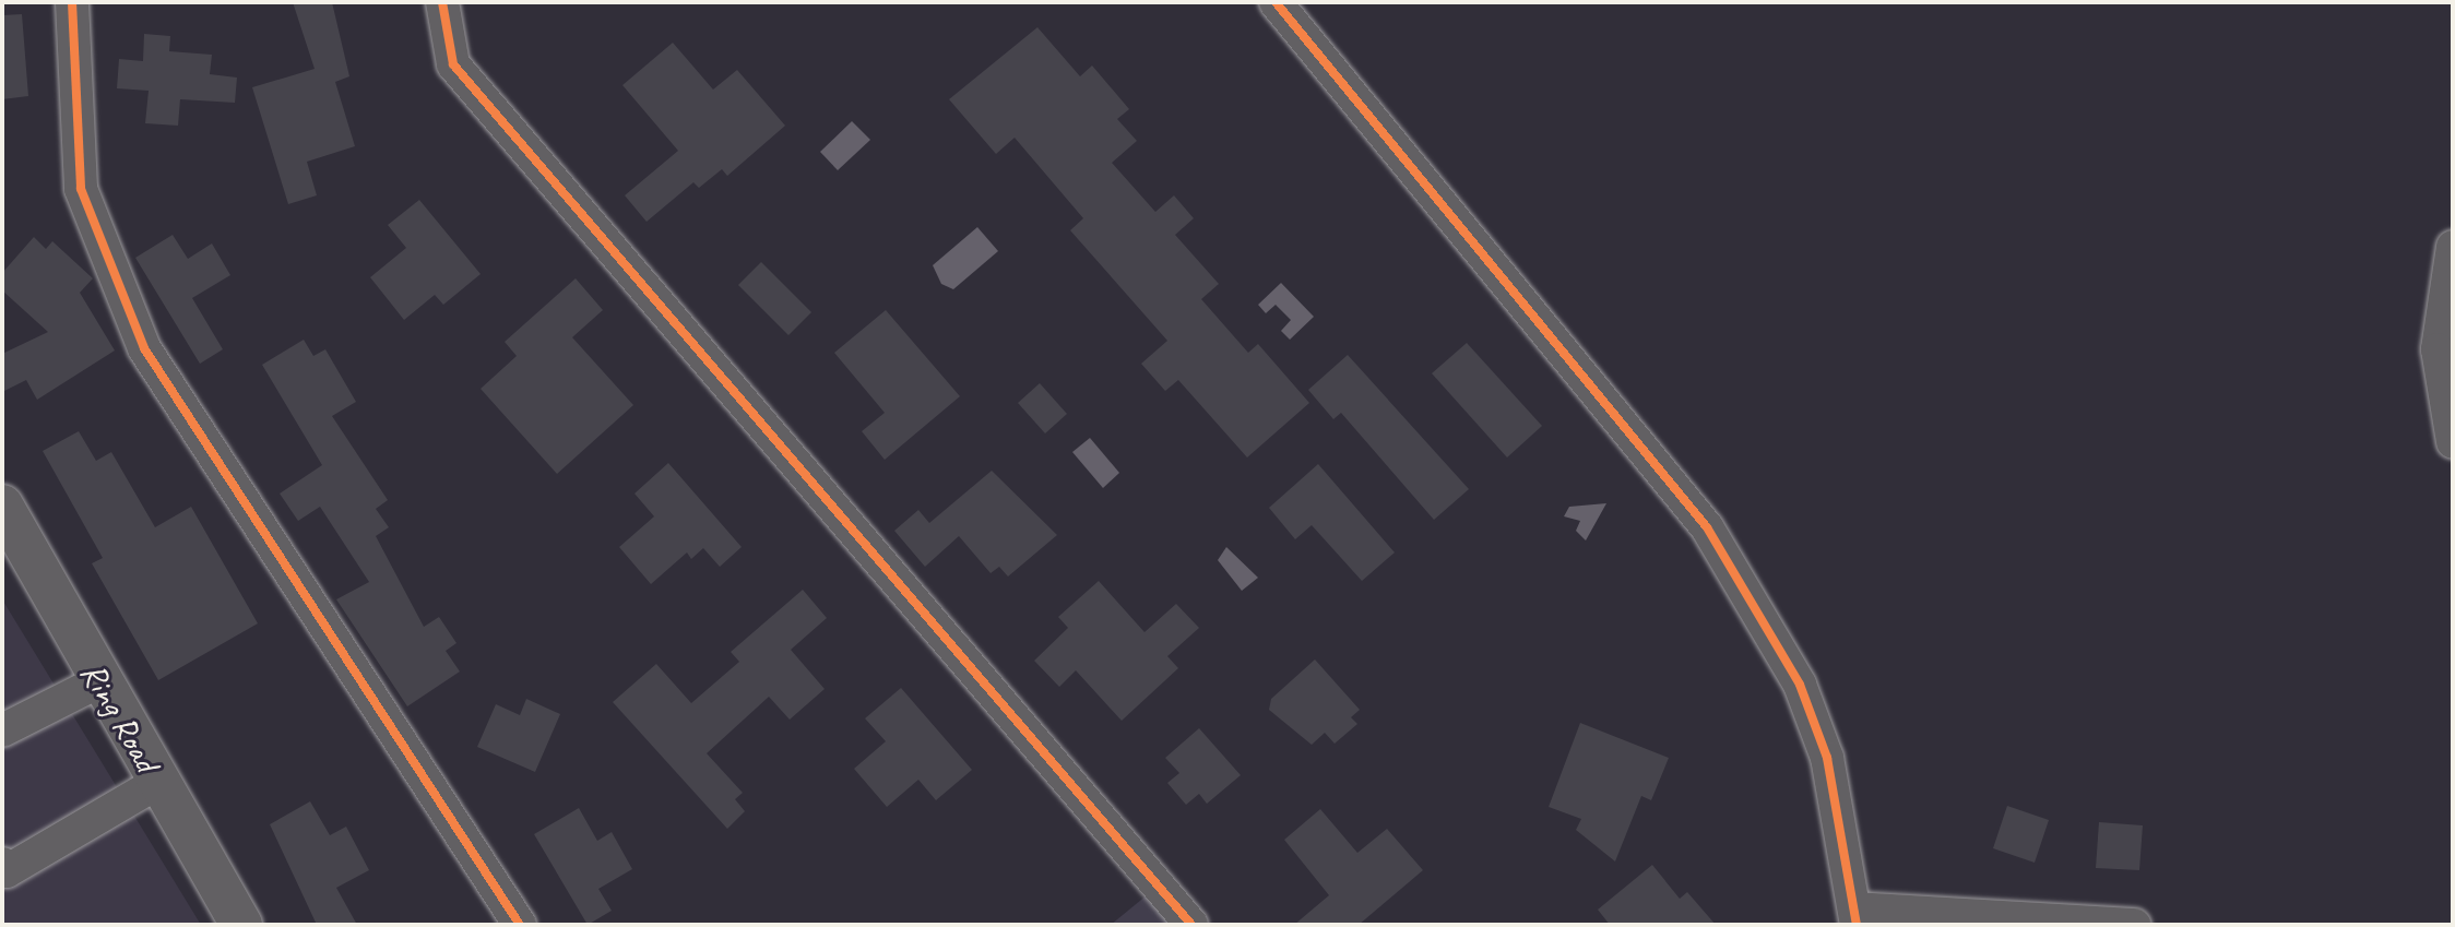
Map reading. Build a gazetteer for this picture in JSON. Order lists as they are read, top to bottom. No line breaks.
{"streets":{"main road":["Ring Road"]}}
